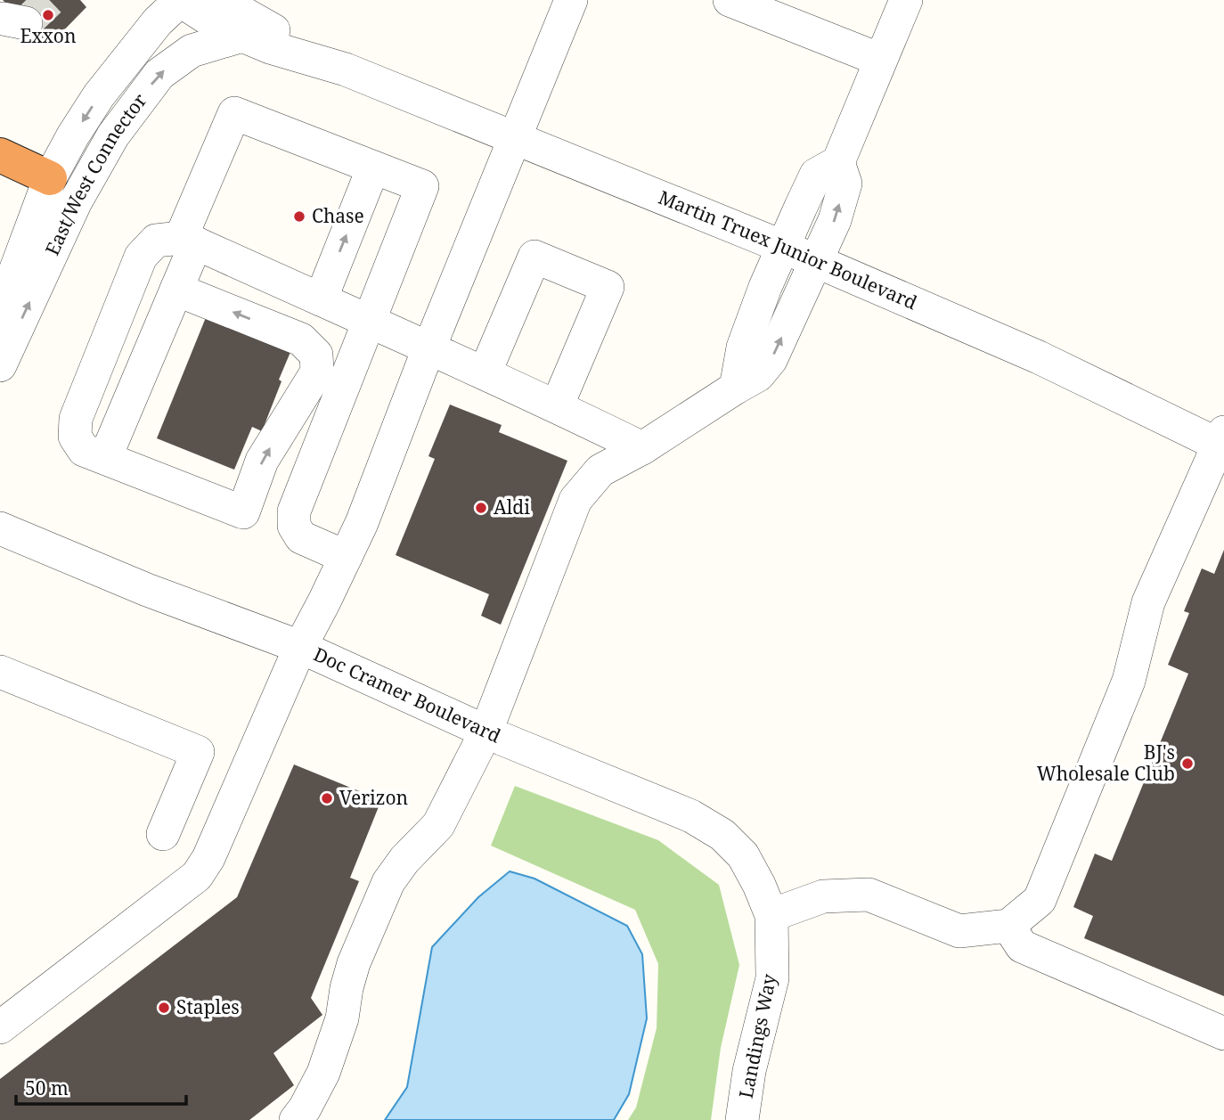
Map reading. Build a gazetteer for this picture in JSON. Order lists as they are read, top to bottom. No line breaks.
{"streets":{"street":["East/West Connector","Martin Truex Junior Boulevard","Doc Cramer Boulevard","Landings Way"]},"crossings":[["East/West Connector","Martin Truex Junior Boulevard"],["Doc Cramer Boulevard","Landings Way"]],"places":["Exxon","Chase","Aldi","BJ's Wholesale Club","Verizon","Staples"],"scale_bar":"50 m"}
